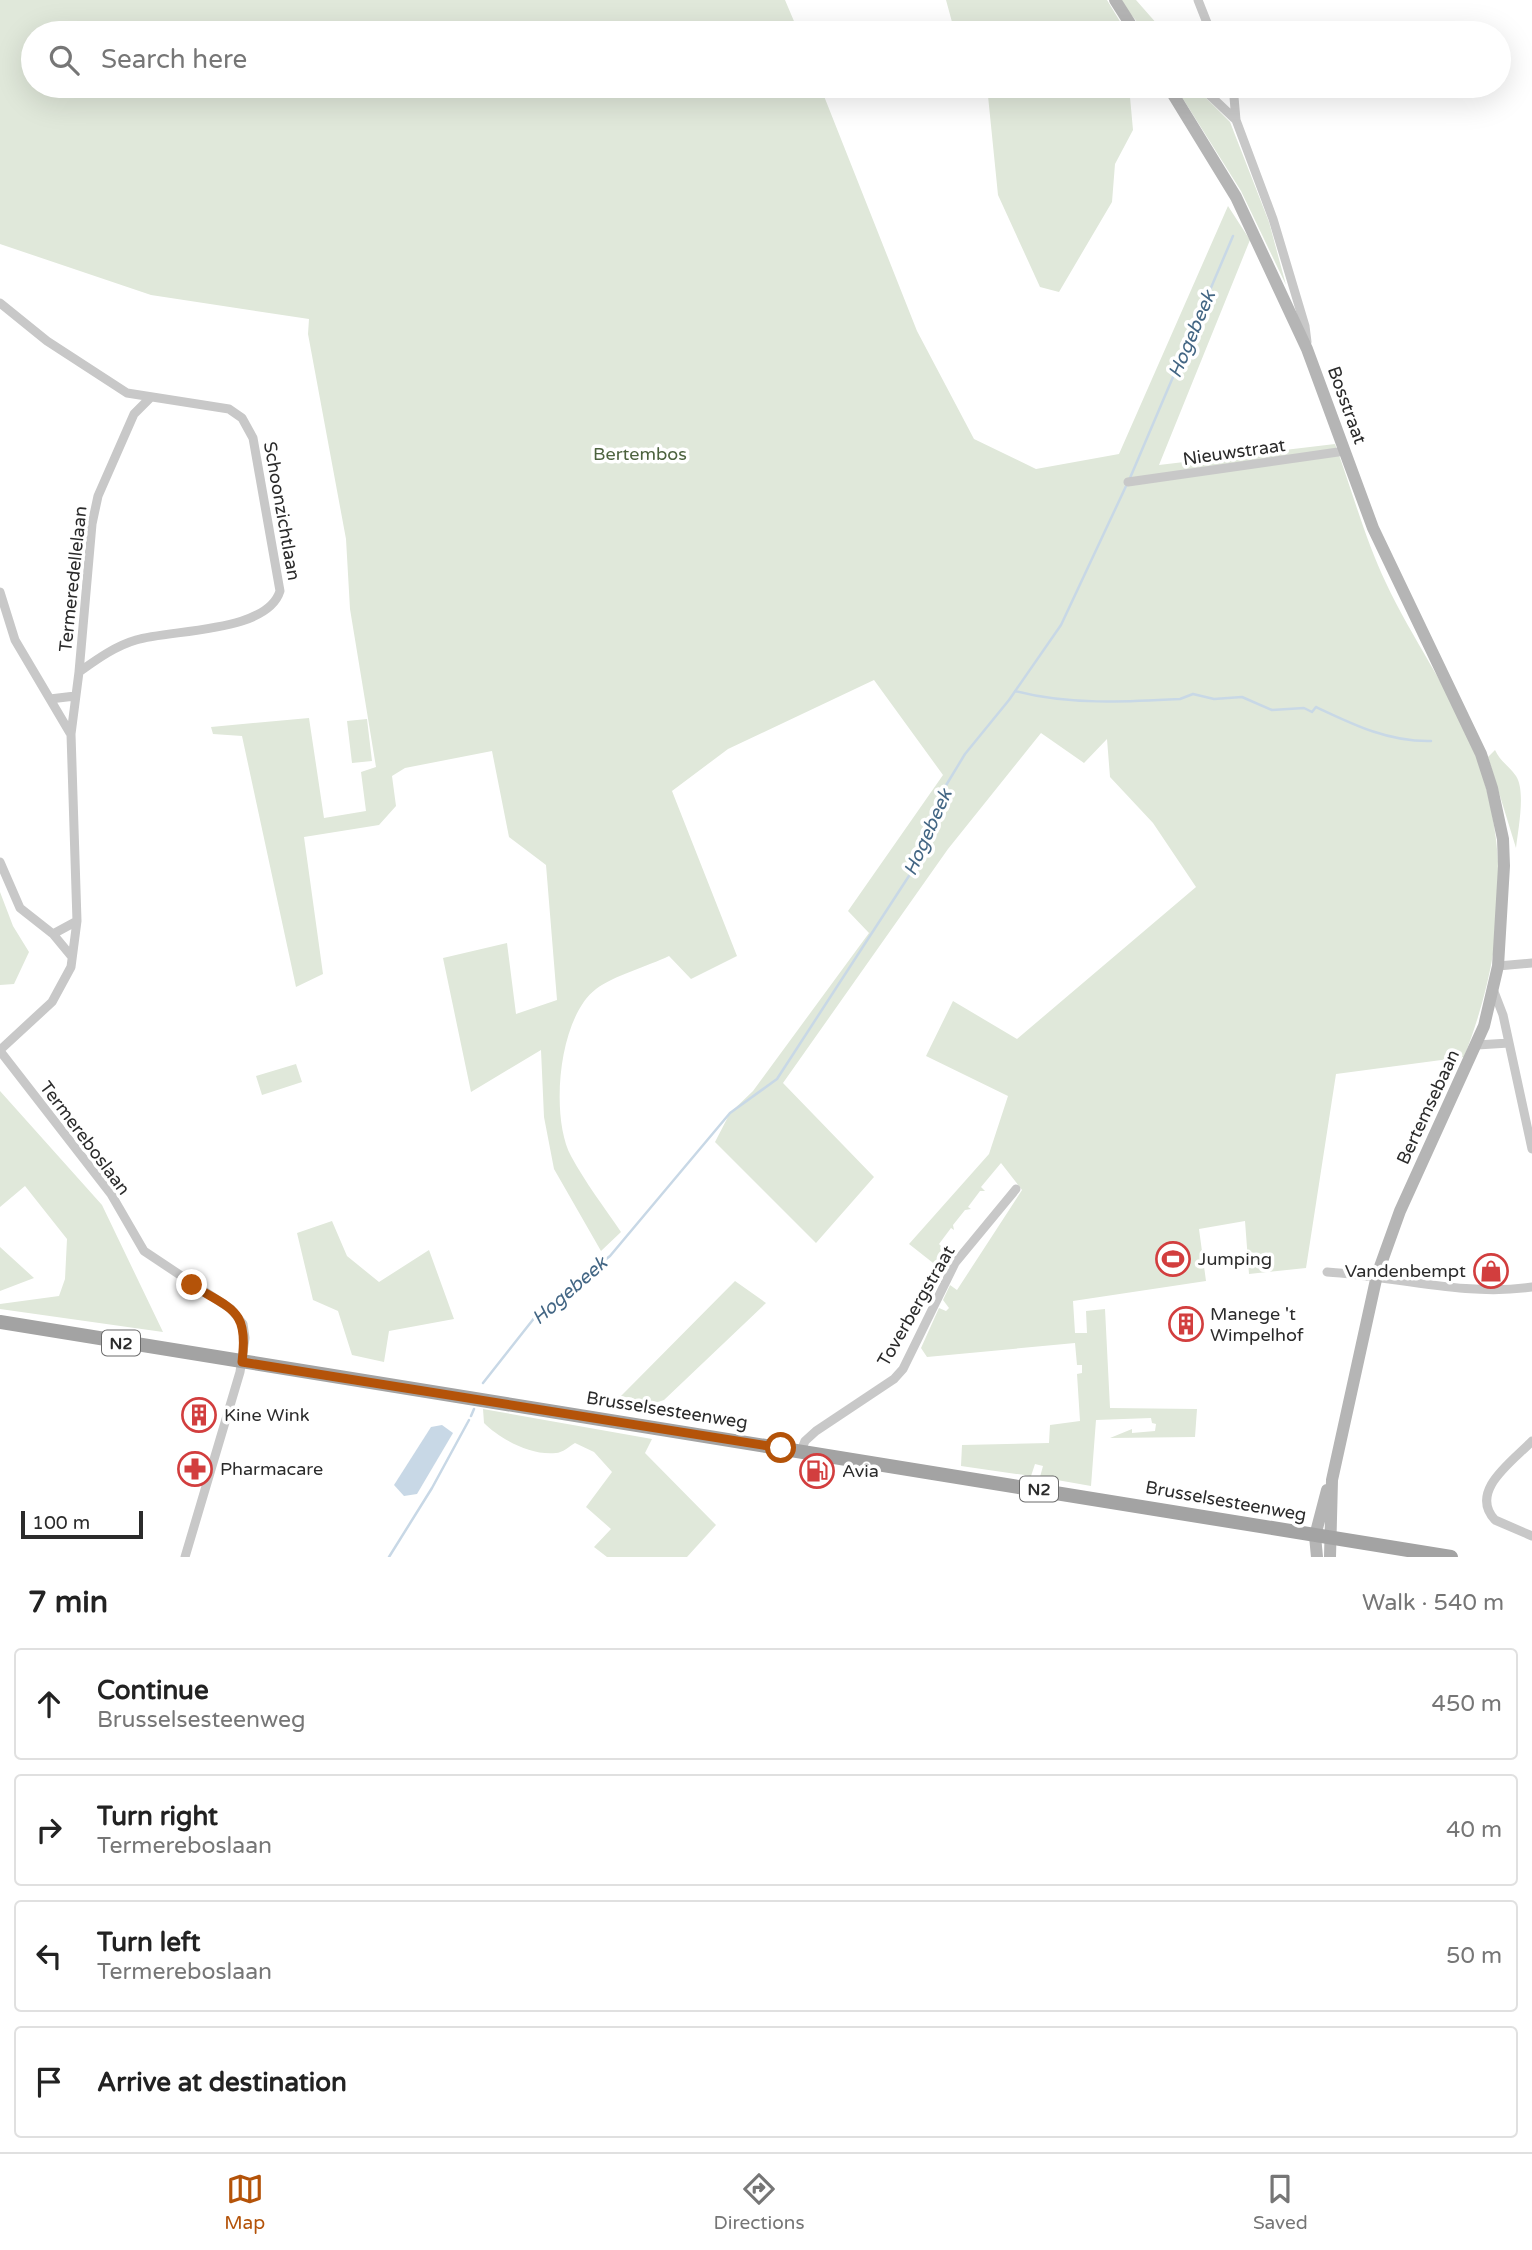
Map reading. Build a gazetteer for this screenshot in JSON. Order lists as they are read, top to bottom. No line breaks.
{"streets":{"main road":["N2","Brusselsesteenweg"],"street":["Bosstraat","Nieuwstraat","Schoonzichtlaan","Termeredellelaan","Bertemsebaan","Termereboslaan","Toverbergstraat"]},"crossings":[["Bosstraat","Nieuwstraat"],["Bosstraat","Bertemsebaan"],["Schoonzichtlaan","Termeredellelaan"],["Bertemsebaan","Brusselsesteenweg"],["Termereboslaan","Brusselsesteenweg"],["Toverbergstraat","Brusselsesteenweg"]],"water":["Hogebeek"],"parks":["Bertembos"],"places":{"sports":["Jumping"],"shop":["Vandenbempt"],"building":["Manege 't Wimpelhof","Kine Wink"],"pharmacy":["Pharmacare"],"fuel station":["Avia"]},"scale_bar":"100 m","page":{"search":"Search here","scale":"100 m","heading":["7 min","Walk · 540 m"],"list":[["Continue","Brusselsesteenweg","450 m"],["Turn right","Termereboslaan","40 m"],["Turn left","Termereboslaan","50 m"],"Arrive at destination"],"nav":["Map","Directions","Saved"]}}
